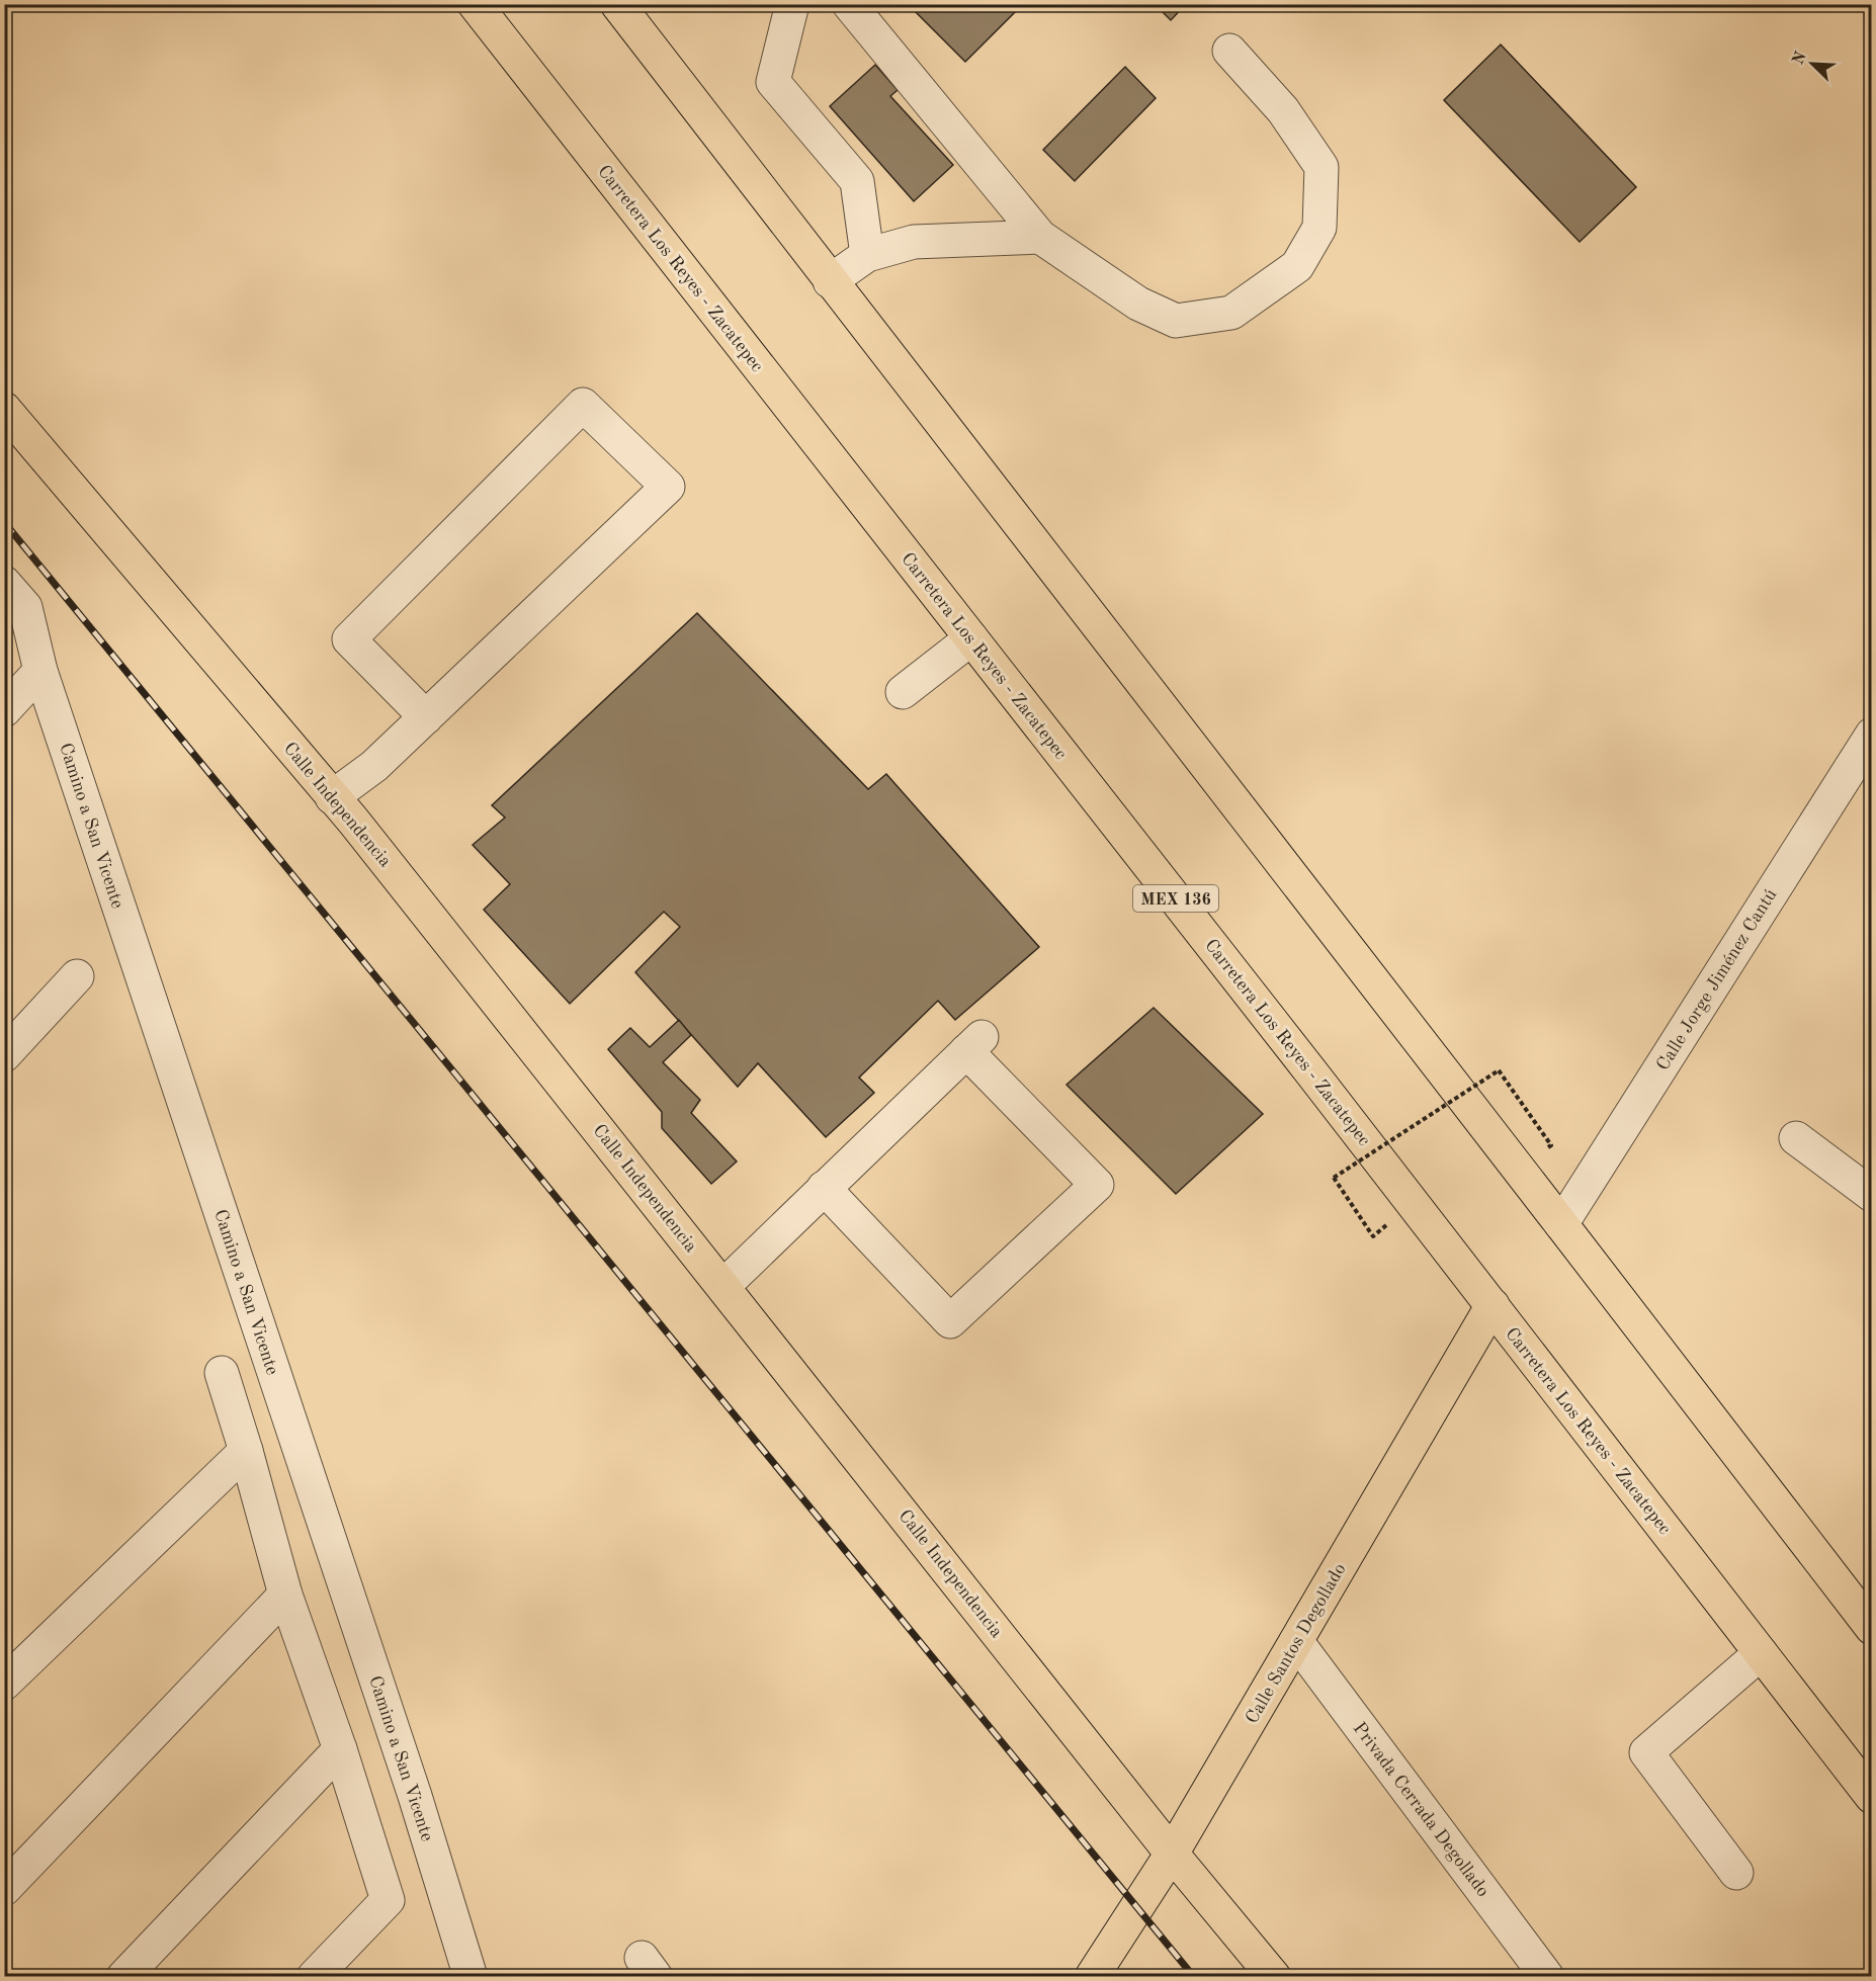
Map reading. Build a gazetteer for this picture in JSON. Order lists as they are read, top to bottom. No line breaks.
{"streets":{"main road":["Carretera Los Reyes - Zacatepec","Calle Independencia","MEX 136","Calle Santos Degollado"],"street":["Camino a San Vicente","Calle Jorge Jiménez Cantú","Privada Cerrada Degollado"]},"crossings":[["Carretera Los Reyes - Zacatepec","Calle Santos Degollado"],["Calle Independencia","Calle Santos Degollado"],["Calle Santos Degollado","Privada Cerrada Degollado"]],"north":"top left"}
